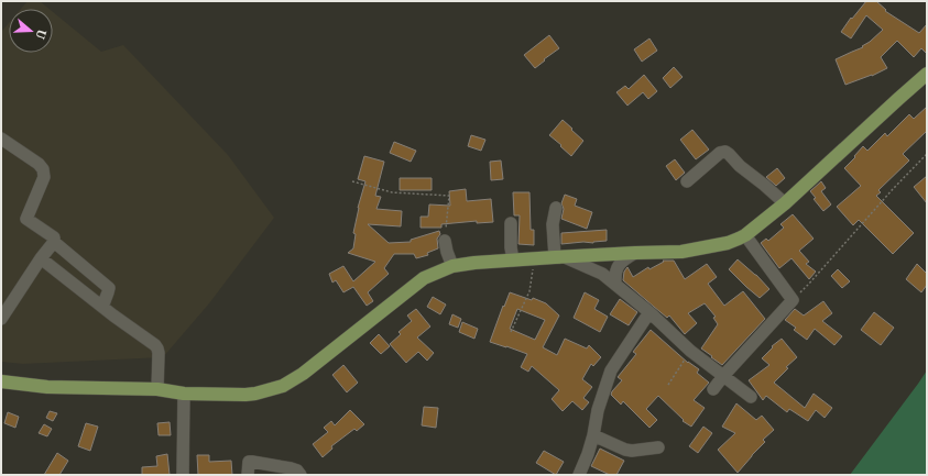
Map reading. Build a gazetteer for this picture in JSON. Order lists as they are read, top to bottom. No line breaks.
{"north":"right"}
